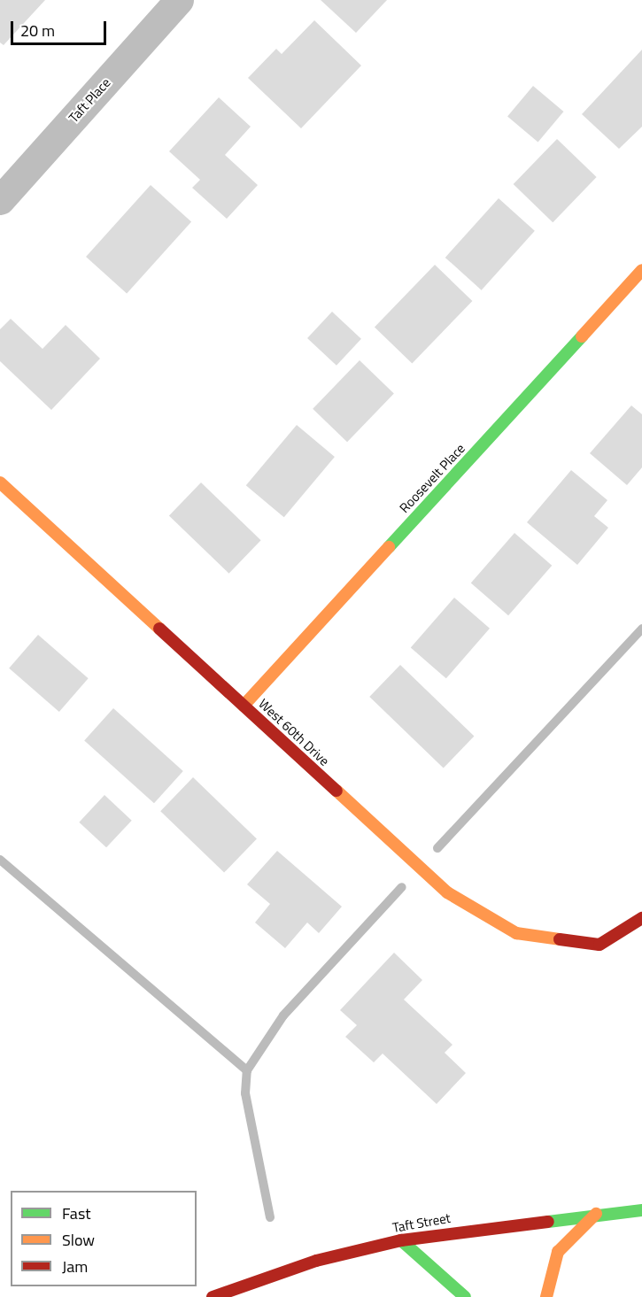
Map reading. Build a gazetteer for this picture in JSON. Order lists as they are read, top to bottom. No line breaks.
{"streets":{"street":["Taft Place","Roosevelt Place","West 60th Drive","Taft Street"]},"crossings":[["Roosevelt Place","West 60th Drive"]],"legend":["Fast","Slow","Jam"],"scale_bar":"20 m"}
